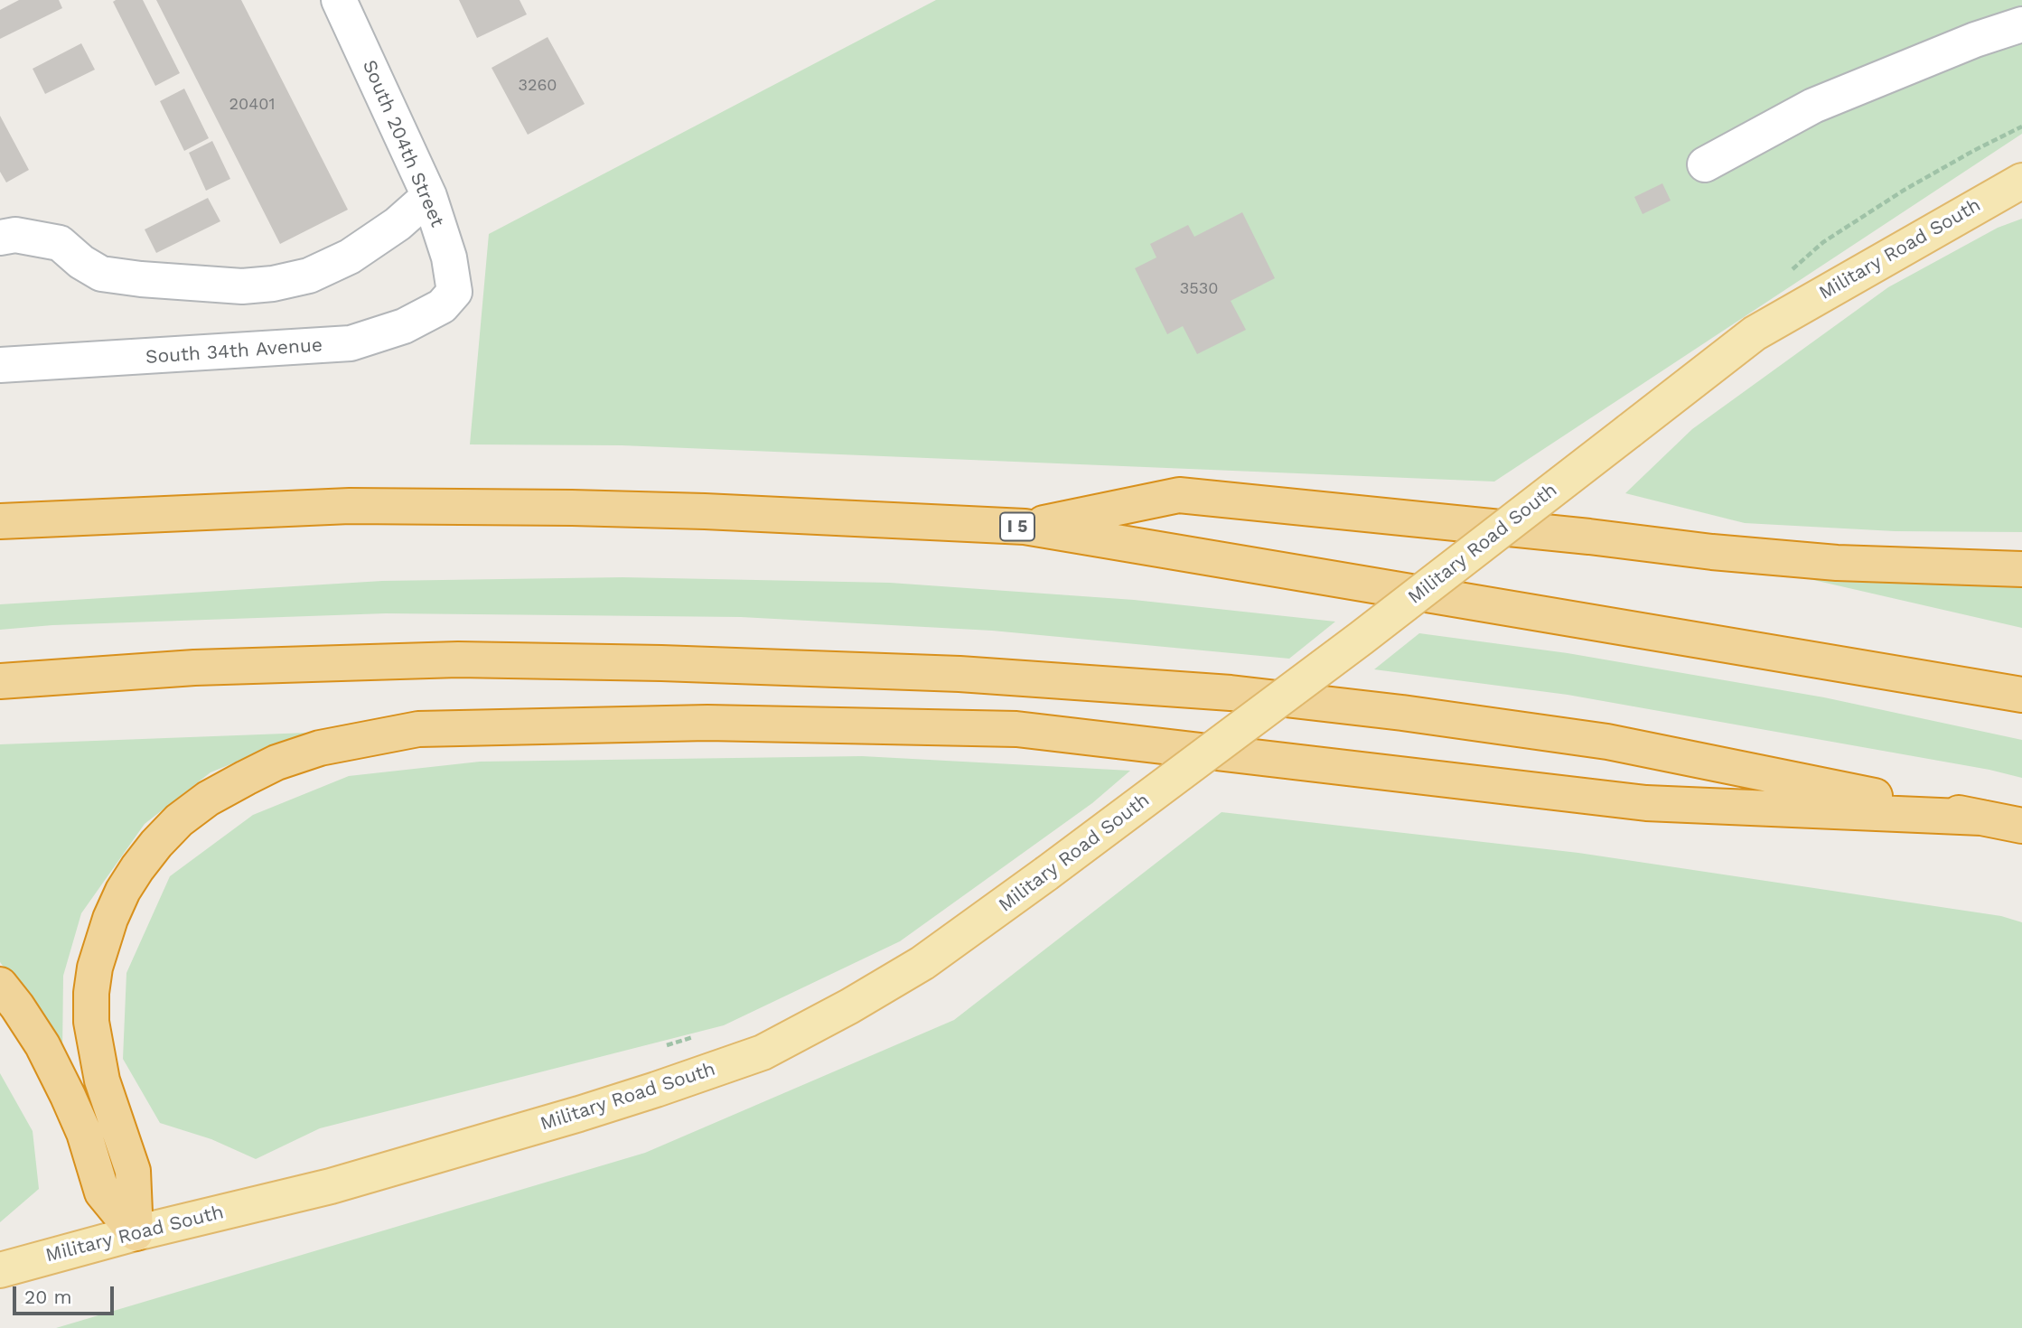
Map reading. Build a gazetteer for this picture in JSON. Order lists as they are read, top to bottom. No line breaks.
{"streets":{"highway":["I 5"],"main road":["Military Road South"],"street":["South 204th Street","South 34th Avenue"]},"crossings":[["South 204th Street","South 34th Avenue"]],"house_numbers":["3260","20401","3530"],"scale_bar":"20 m"}
